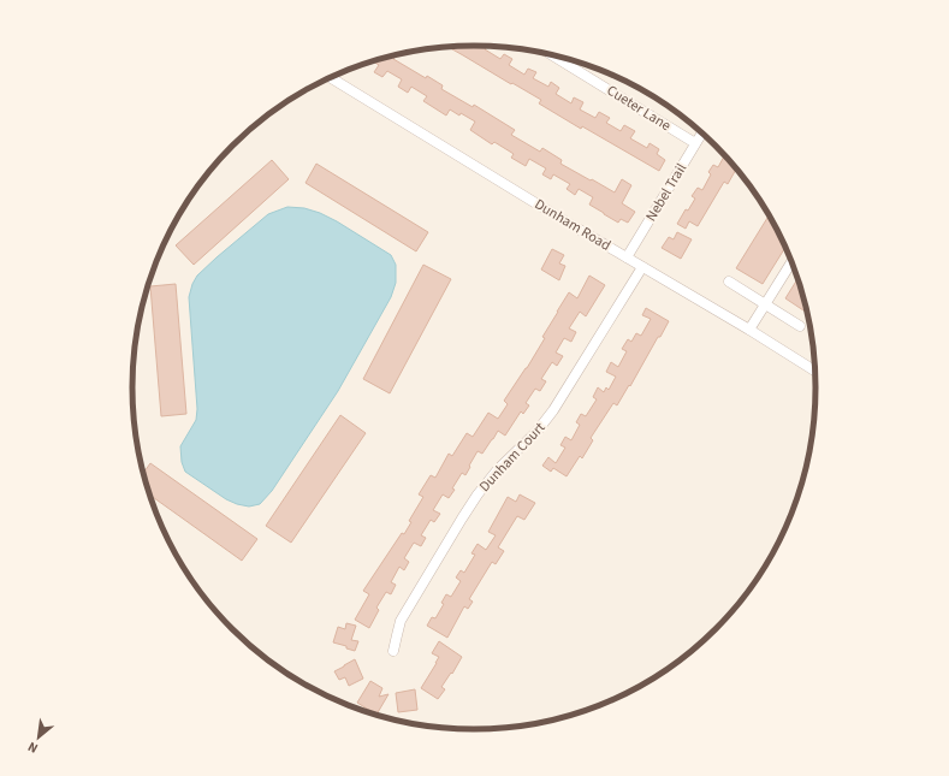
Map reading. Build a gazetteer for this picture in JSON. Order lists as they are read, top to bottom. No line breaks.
{"streets":{"street":["Cueter Lane","Nebel Trail","Dunham Road","Dunham Court"]},"crossings":[["Cueter Lane","Nebel Trail"],["Nebel Trail","Dunham Road"],["Dunham Road","Dunham Court"]],"north":"bottom left"}
